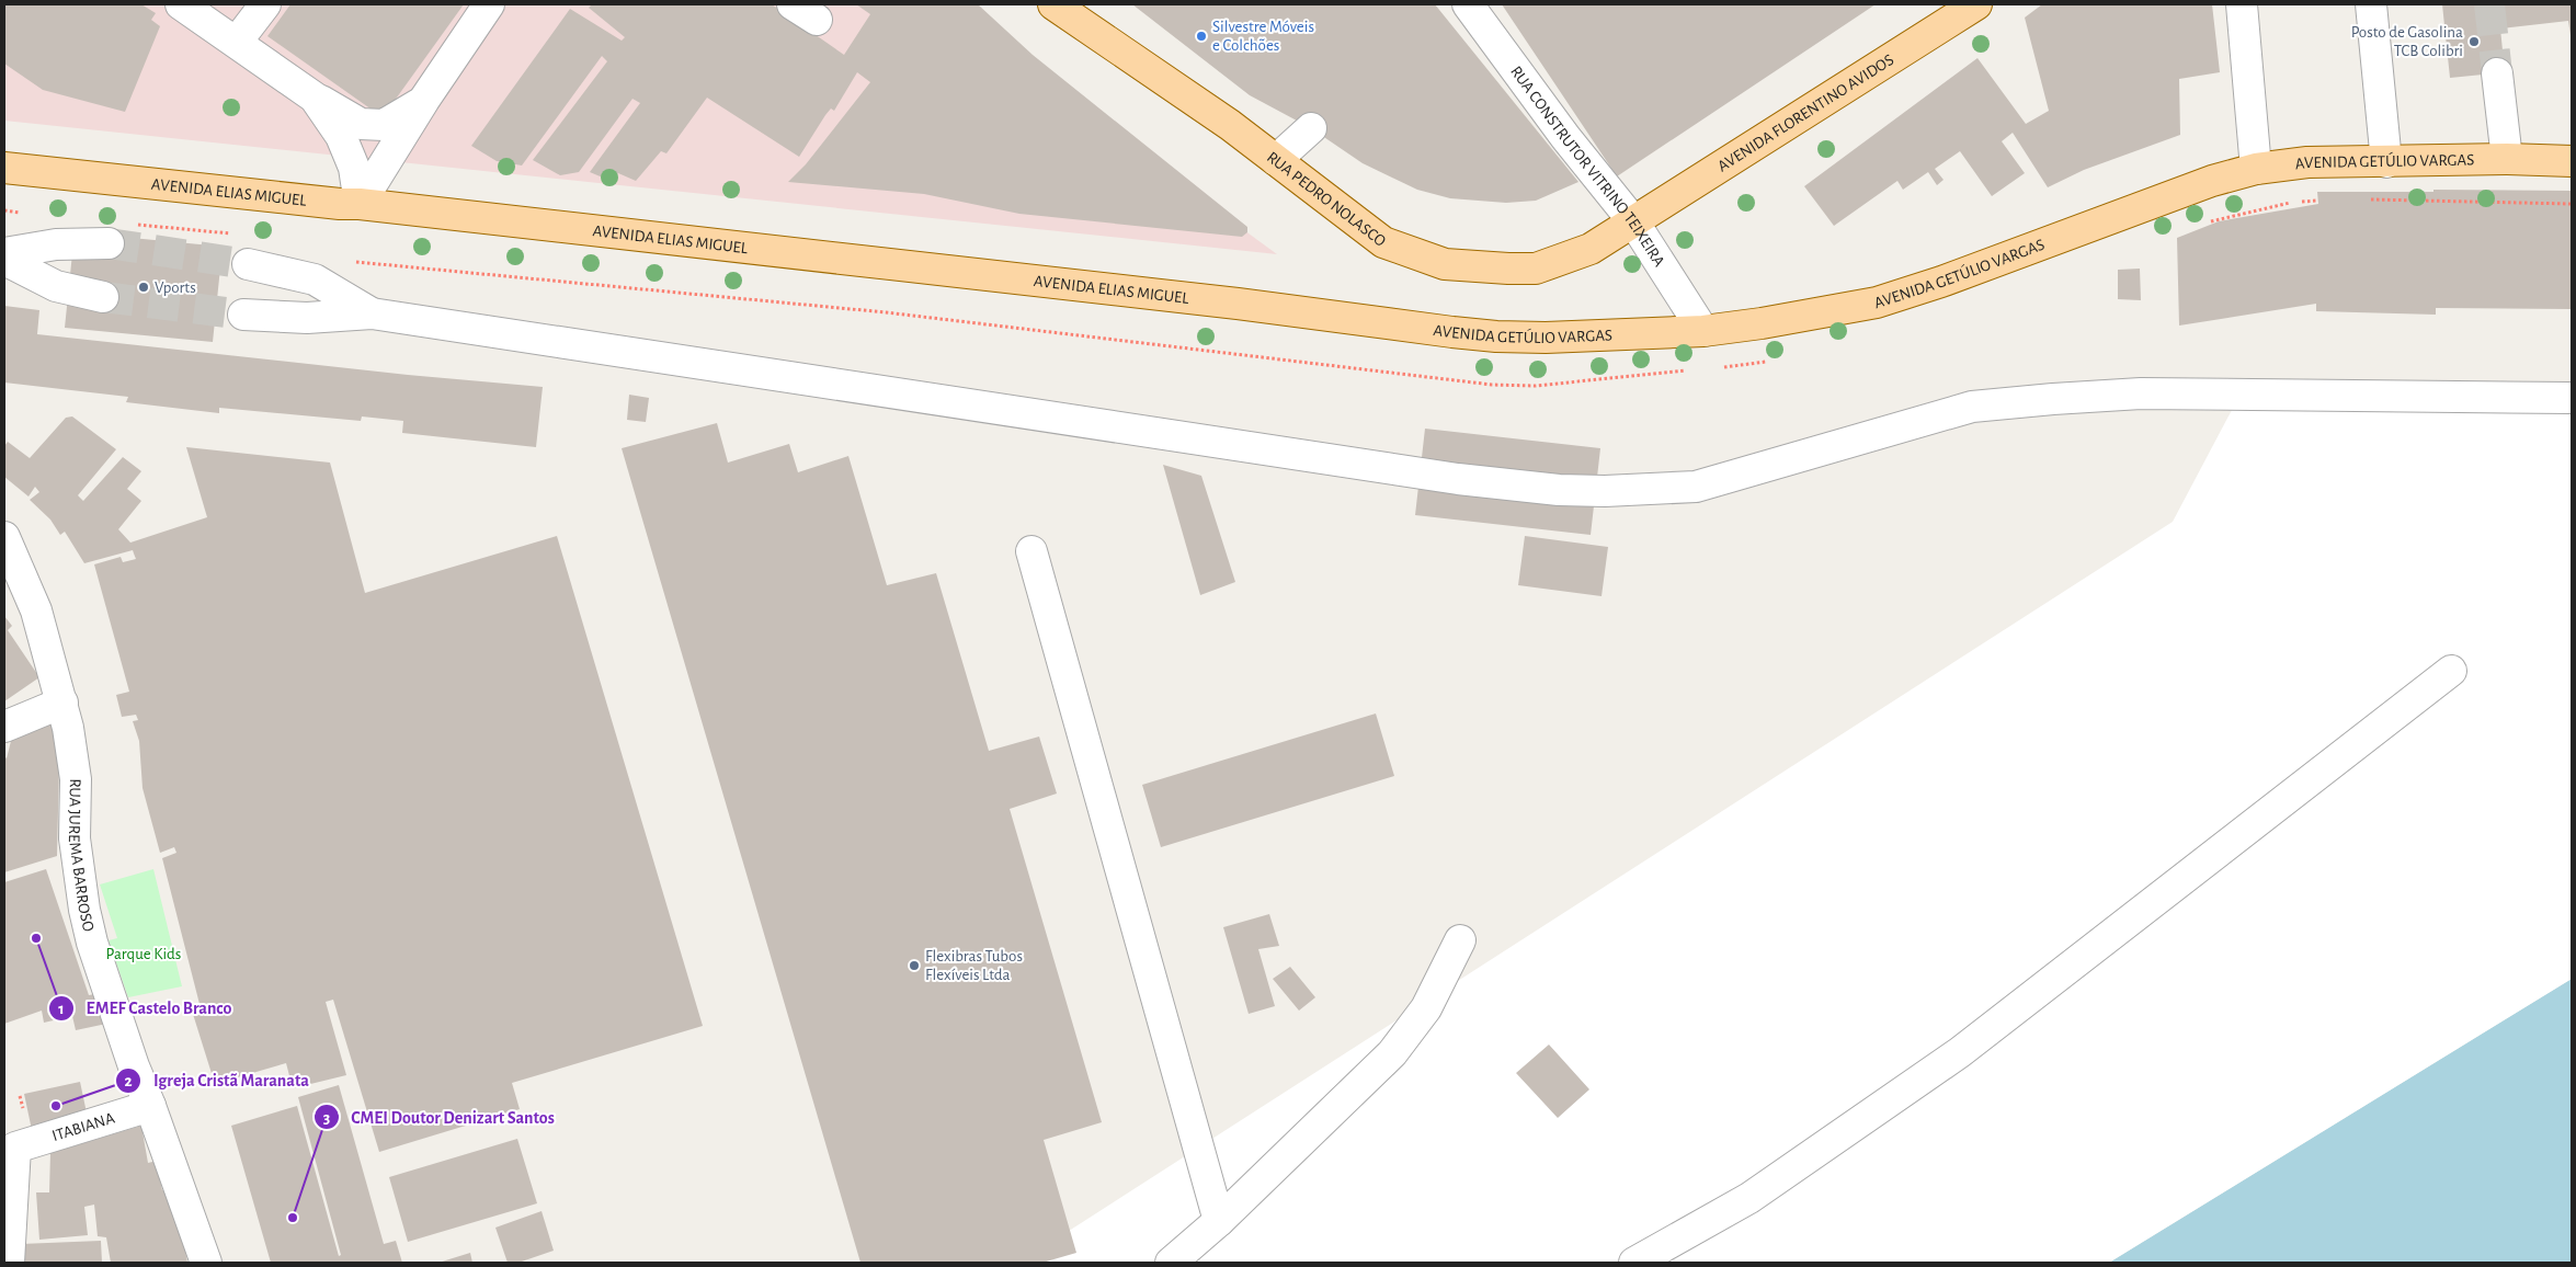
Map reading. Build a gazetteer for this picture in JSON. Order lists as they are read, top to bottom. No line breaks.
{"streets":{"main road":["AVENIDA FLORENTINO AVIDOS","AVENIDA GETÚLIO VARGAS","AVENIDA ELIAS MIGUEL","RUA PEDRO NOLASCO"],"street":["RUA CONSTRUTOR VITRINO TEIXEIRA","RUA JUREMA BARROSO","ITABIANA"]},"crossings":[["AVENIDA FLORENTINO AVIDOS","RUA CONSTRUTOR VITRINO TEIXEIRA"],["AVENIDA FLORENTINO AVIDOS","RUA PEDRO NOLASCO"],["AVENIDA GETÚLIO VARGAS","RUA CONSTRUTOR VITRINO TEIXEIRA"],["AVENIDA GETÚLIO VARGAS","AVENIDA ELIAS MIGUEL"],["RUA CONSTRUTOR VITRINO TEIXEIRA","RUA PEDRO NOLASCO"],["RUA JUREMA BARROSO","ITABIANA"]],"parks":["Parque Kids"],"places":["Silvestre Móveis e Colchões","Posto de Gasolina TCB Colibri","Vports","EMEF Castelo Branco","Flexibras Tubos Flexíveis Ltda","Igreja Cristã Maranata","CMEI Doutor Denizart Santos"]}
